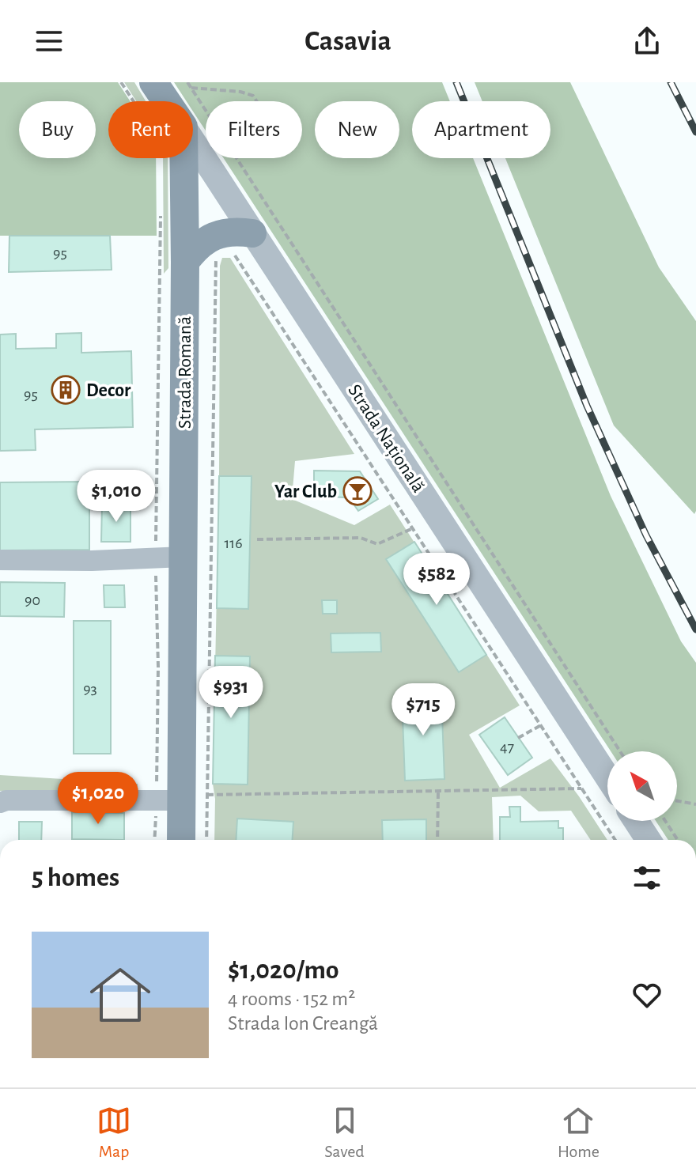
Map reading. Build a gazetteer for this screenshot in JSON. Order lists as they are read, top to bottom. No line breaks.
{"streets":{"main road":["Strada Romană","Strada Națională"]},"places":{"building":["Decor"],"bar":["Yar Club"]},"house_numbers":["95","95","116","90","93","47"],"north":"top left","page":{"header":"Casavia","chip":["Buy","Rent","Filters","New","Apartment"],"price":["$1,010","$582","$931","$715","$1,020"],"heading":"5 homes","list":[{"name":"$1,020/mo","note":"4 rooms · 152 m² · Strada Ion Creangă"}],"tabs":["Map","Saved","Home"]}}
